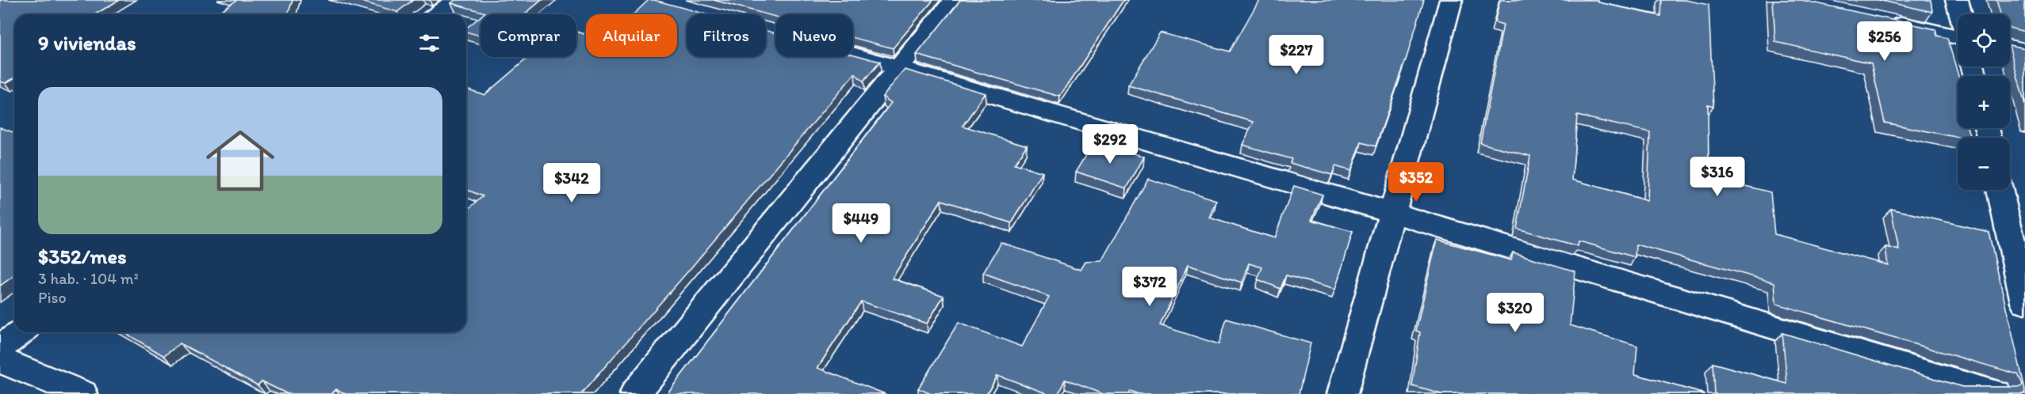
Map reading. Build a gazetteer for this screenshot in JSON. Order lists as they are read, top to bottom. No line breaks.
{"page":{"map_buttons":["+","−"],"chip":["Comprar","Alquilar","Filtros","Nuevo"],"heading":"9 viviendas","price":["$256","$227","$292","$316","$352","$342","$449","$372","$320"],"list":[{"name":"$352/mes","note":"3 hab. · 104 m² · Piso"}]}}
